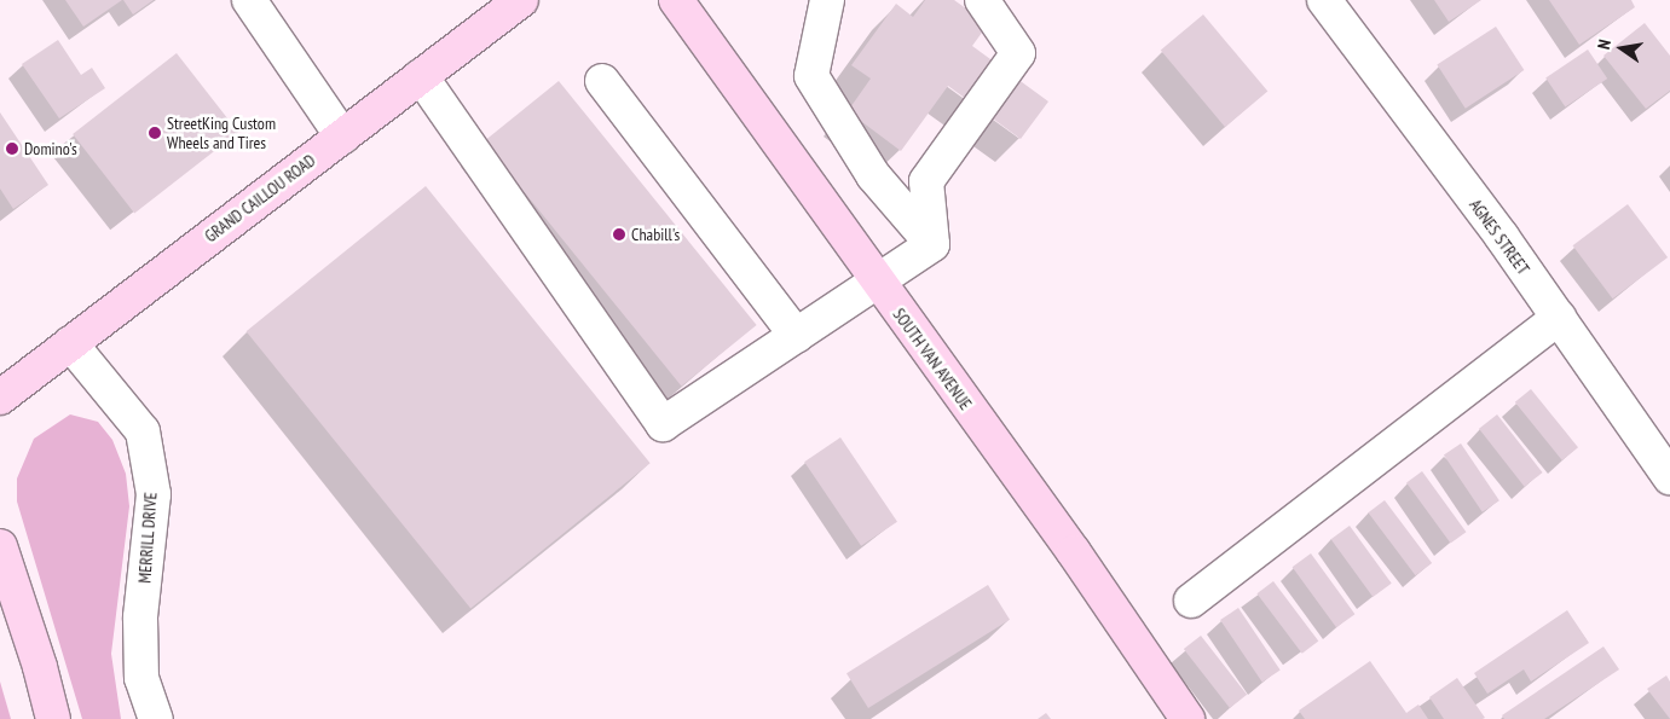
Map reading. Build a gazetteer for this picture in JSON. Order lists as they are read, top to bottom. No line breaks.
{"streets":{"main road":["GRAND CAILLOU ROAD","SOUTH VAN AVENUE"],"street":["AGNES STREET","MERRILL DRIVE"]},"crossings":[["GRAND CAILLOU ROAD","MERRILL DRIVE"]],"places":["StreetKing Custom Wheels and Tires","Domino's","Chabill's"],"north":"left"}
